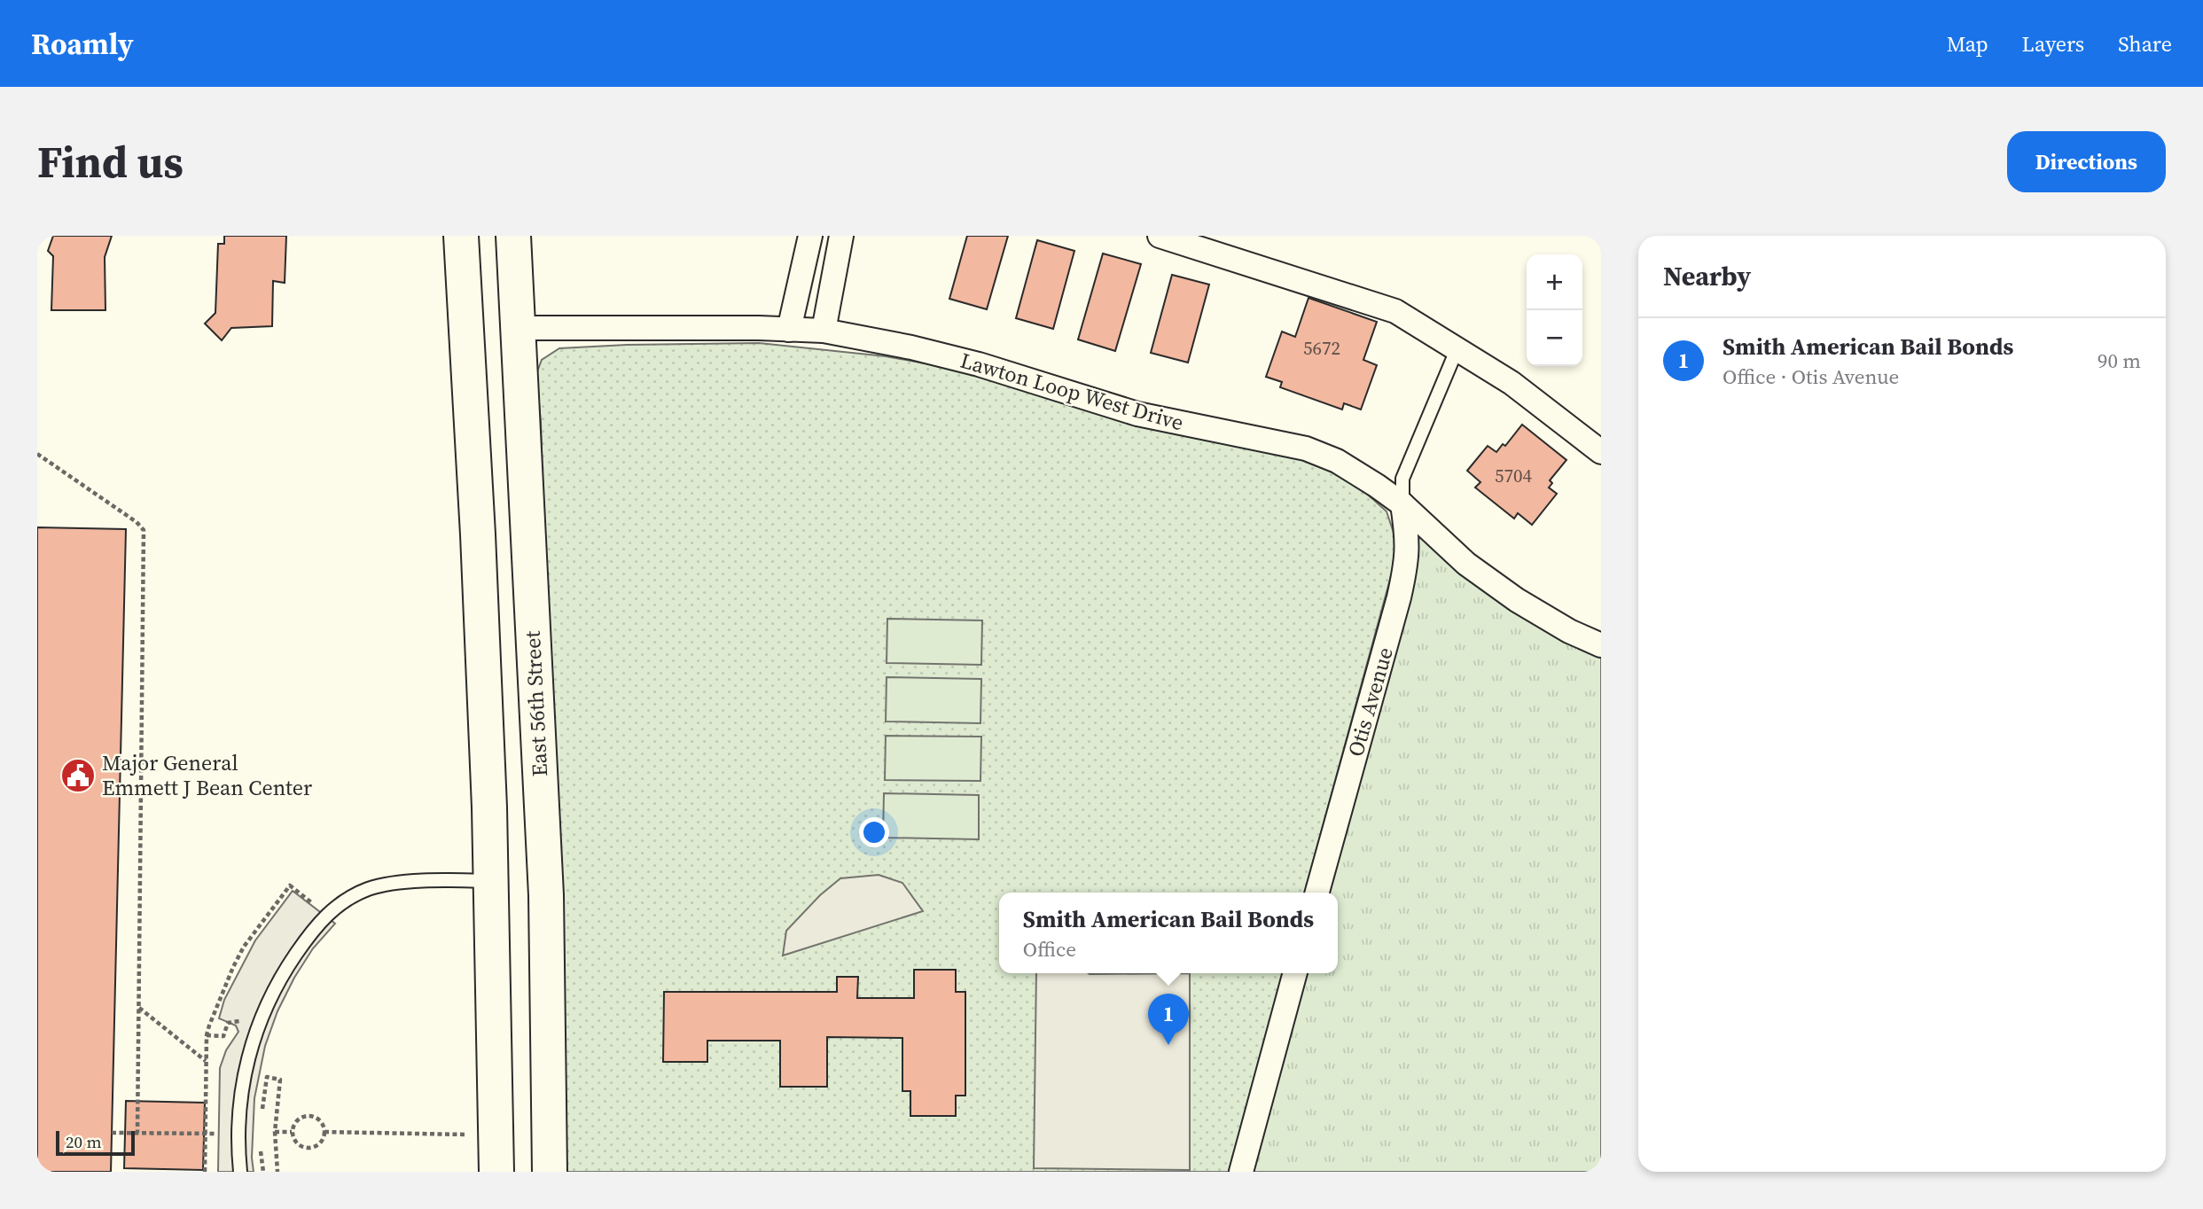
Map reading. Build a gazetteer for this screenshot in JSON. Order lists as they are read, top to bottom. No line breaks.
{"streets":{"main road":["East 56th Street"],"street":["Lawton Loop West Drive","Otis Avenue"]},"crossings":[["Lawton Loop West Drive","Otis Avenue"],["Lawton Loop West Drive","East 56th Street"]],"places":{"public building":["Major General Emmett J Bean Center"]},"house_numbers":["5672","5704"],"scale_bar":"20 m","page":{"header":"Roamly","nav":["Map","Layers","Share"],"buttons":"Directions","title":"Find us","heading":"Nearby","map_buttons":["+","−"],"list":[{"mark":"1","name":"Smith American Bail Bonds","note":"Office · Otis Avenue","value":"90 m"}],"popup":["Smith American Bail Bonds","Office"],"pins":"1","scale":"20 m"}}
